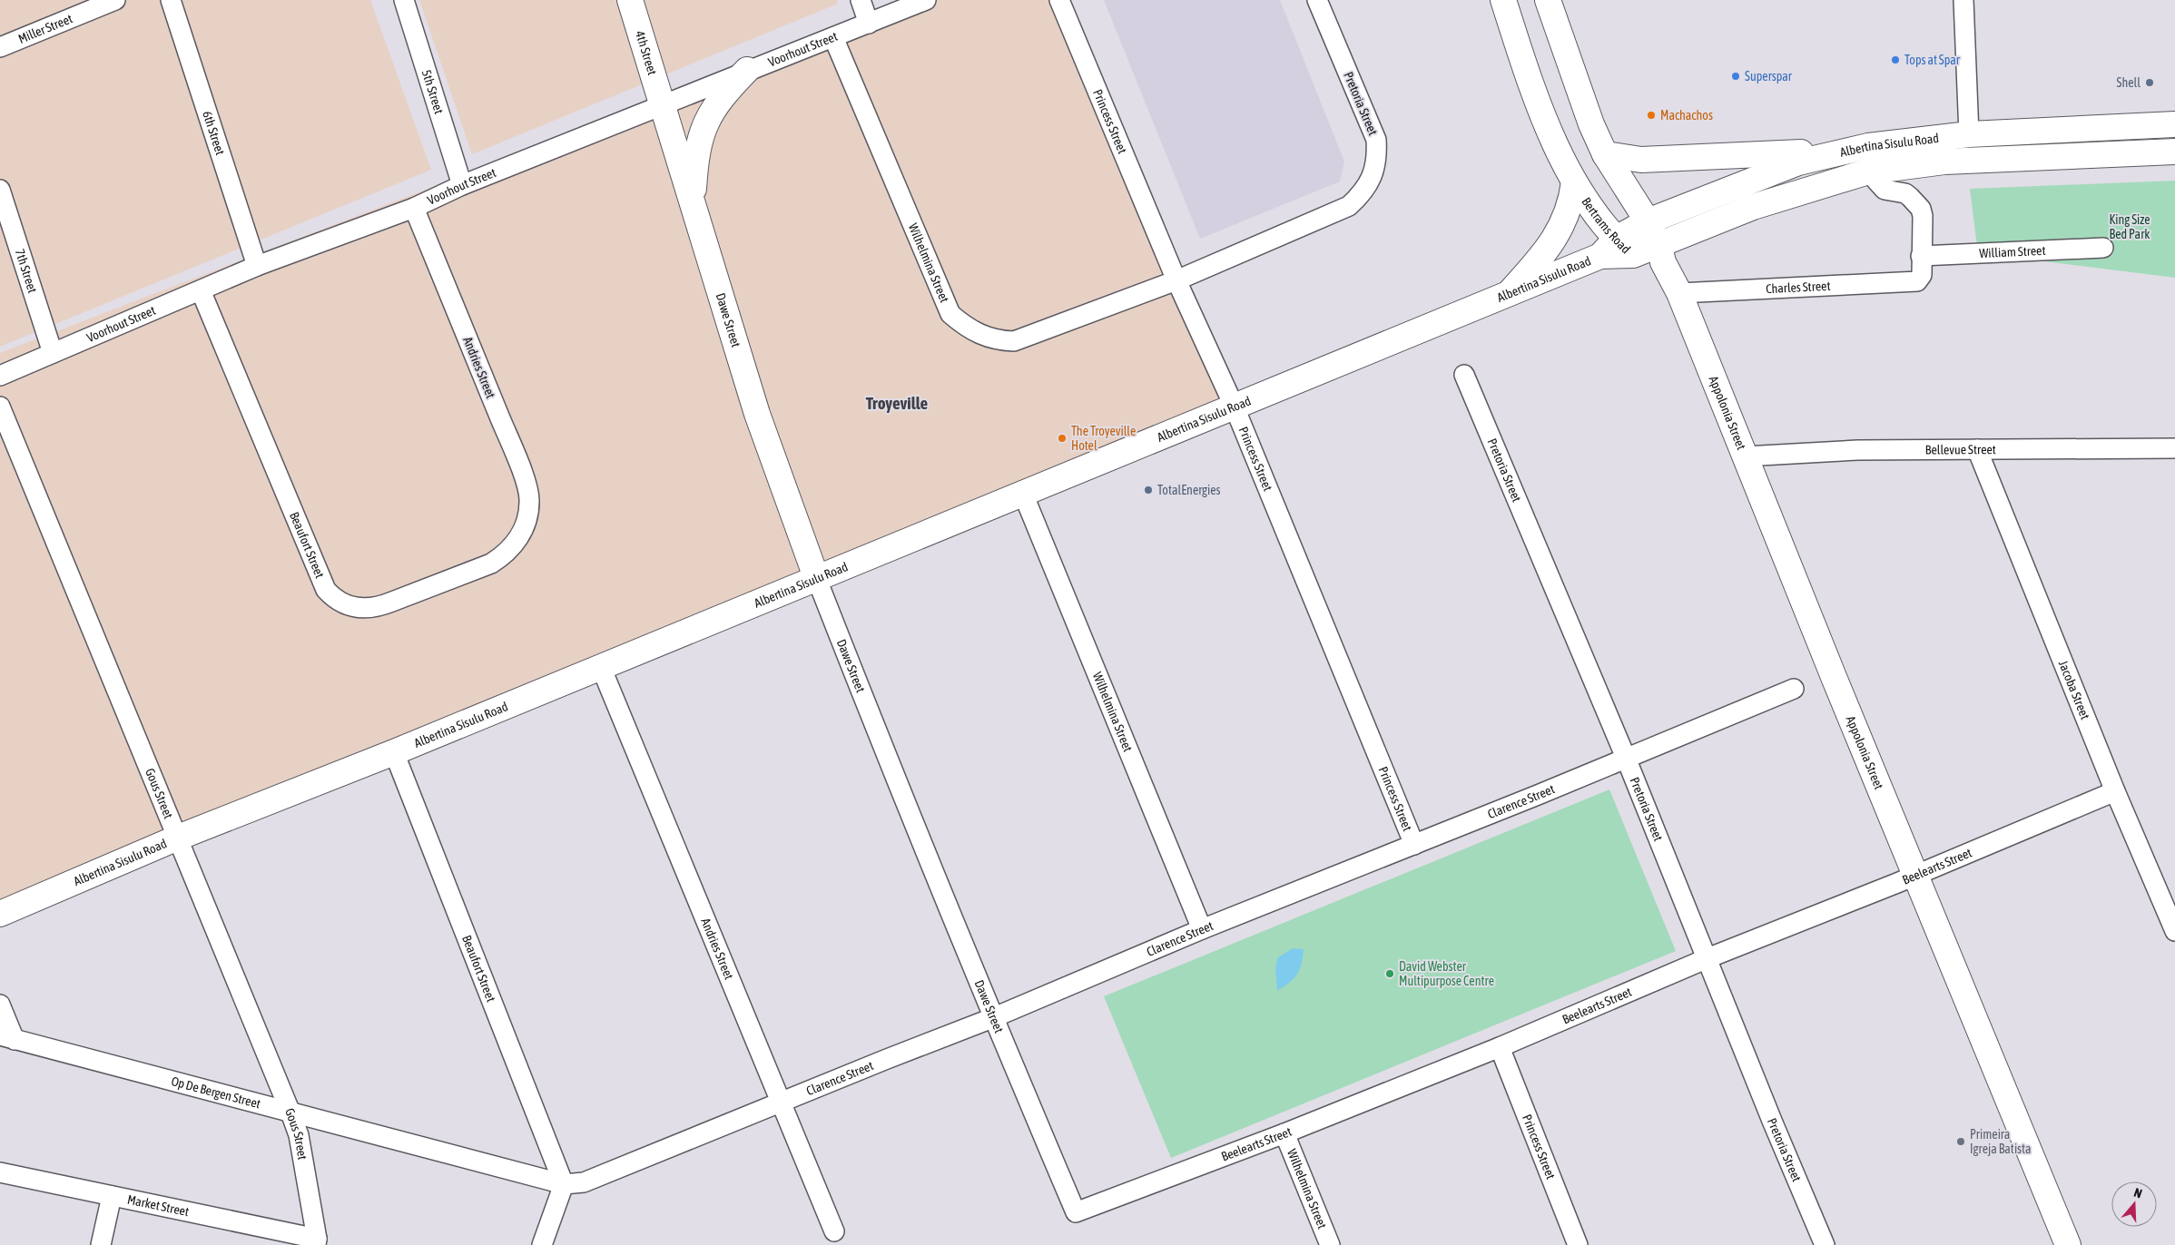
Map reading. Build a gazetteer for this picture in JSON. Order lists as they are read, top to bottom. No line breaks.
{"streets":{"main road":["4th Street","Albertina Sisulu Road","Bertrams Road","Dawe Street","Appolonia Street"],"street":["Miller Street","Voorhout Street","5th Street","Pretoria Street","Princess Street","6th Street","William Street","Wilhelmina Street","7th Street","Charles Street","Andries Street","Bellevue Street","Beaufort Street","Jacoba Street","Gous Street","Clarence Street","Beelearts Street","Op De Bergen Street","Market Street"]},"crossings":[["Voorhout Street","4th Street"],["Voorhout Street","5th Street"],["Voorhout Street","6th Street"],["Voorhout Street","Wilhelmina Street"],["Voorhout Street","7th Street"],["Voorhout Street","Dawe Street"],["Voorhout Street","Andries Street"],["Voorhout Street","Beaufort Street"],["4th Street","Dawe Street"],["Pretoria Street","Princess Street"],["Pretoria Street","Wilhelmina Street"],["Pretoria Street","Clarence Street"],["Pretoria Street","Beelearts Street"],["Princess Street","Albertina Sisulu Road"],["Princess Street","Wilhelmina Street"],["Princess Street","Clarence Street"],["Princess Street","Beelearts Street"],["Albertina Sisulu Road","Bertrams Road"],["Albertina Sisulu Road","Wilhelmina Street"],["Albertina Sisulu Road","Dawe Street"],["Albertina Sisulu Road","Andries Street"],["Albertina Sisulu Road","Appolonia Street"],["Albertina Sisulu Road","Beaufort Street"],["Albertina Sisulu Road","Gous Street"],["William Street","Charles Street"],["Wilhelmina Street","Clarence Street"],["Wilhelmina Street","Beelearts Street"],["Charles Street","Appolonia Street"],["Dawe Street","Clarence Street"],["Dawe Street","Beelearts Street"],["Andries Street","Beaufort Street"],["Andries Street","Clarence Street"],["Appolonia Street","Bellevue Street"],["Appolonia Street","Beelearts Street"],["Bellevue Street","Jacoba Street"],["Beaufort Street","Clarence Street"],["Beaufort Street","Op De Bergen Street"],["Jacoba Street","Beelearts Street"],["Gous Street","Op De Bergen Street"],["Gous Street","Market Street"],["Clarence Street","Op De Bergen Street"]],"districts":["Troyeville"],"parks":["King Size Bed Park"],"places":["Tops at Spar","Superspar","Shell","Machachos","The Troyeville Hotel","TotalEnergies","David Webster Multipurpose Centre","Primeira Igreja Batista"],"north":"top"}
